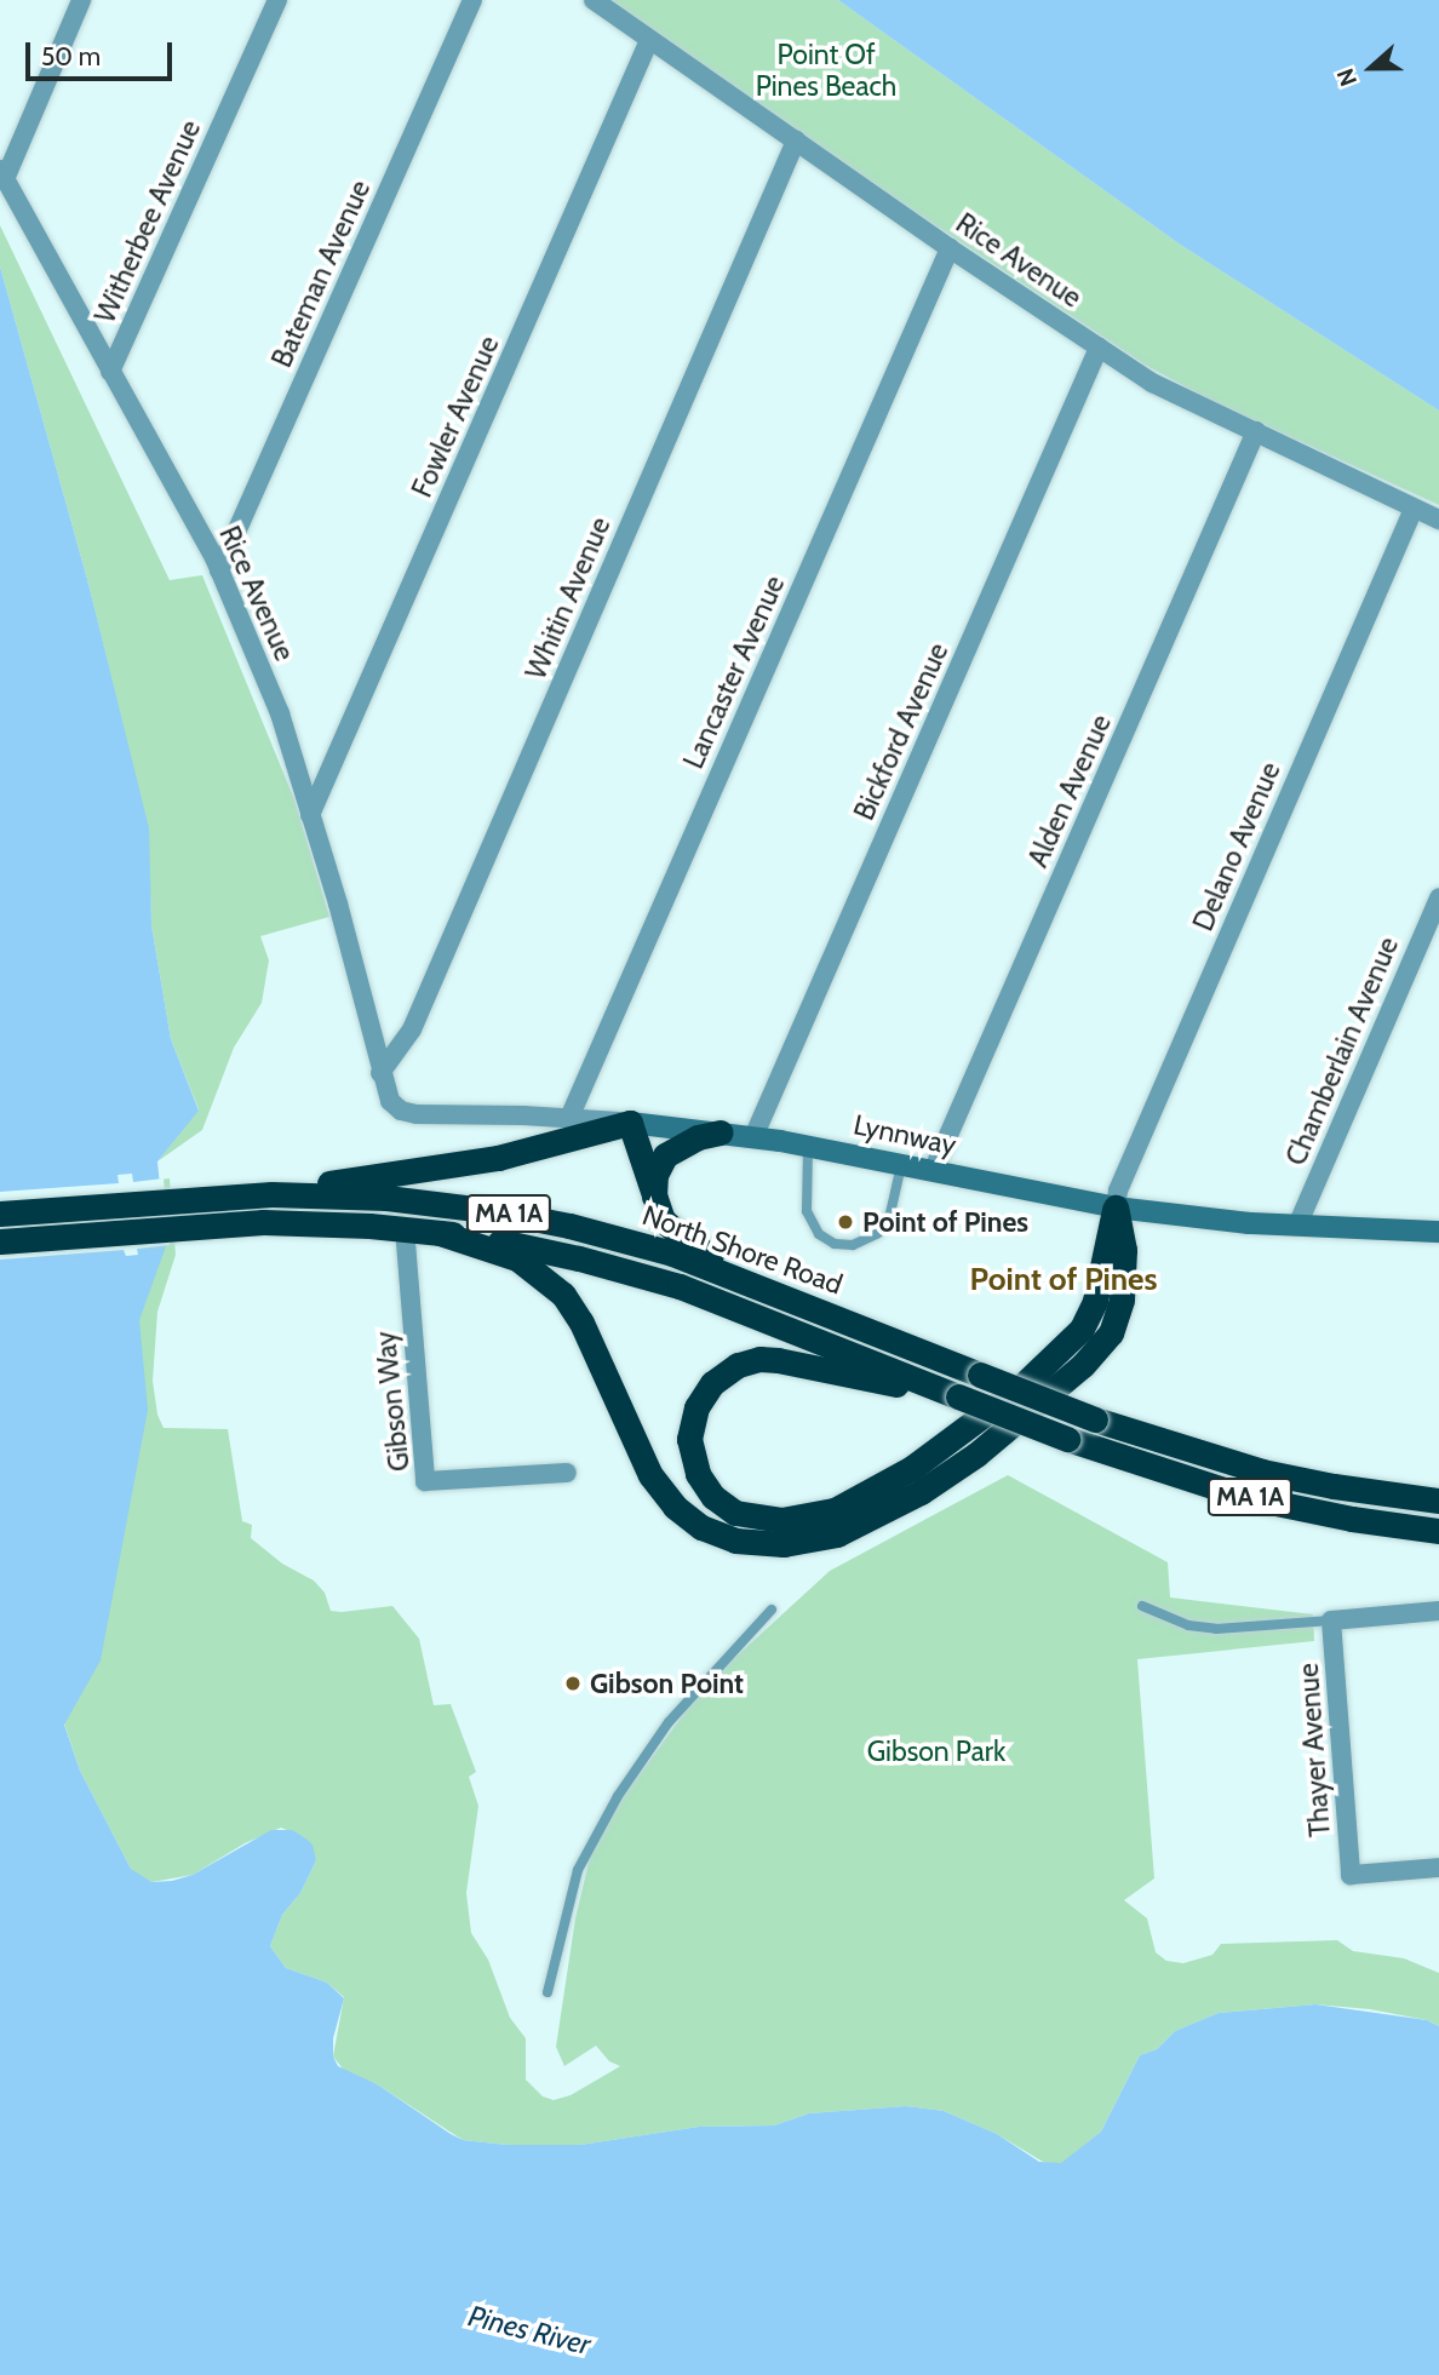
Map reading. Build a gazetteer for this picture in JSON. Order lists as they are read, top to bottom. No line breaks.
{"streets":{"highway":["MA 1A","North Shore Road"],"main road":["Lynnway"],"street":["Witherbee Avenue","Rice Avenue","Bateman Avenue","Fowler Avenue","Whitin Avenue","Lancaster Avenue","Bickford Avenue","Alden Avenue","Delano Avenue","Chamberlain Avenue","Gibson Way","Thayer Avenue"]},"crossings":[["Witherbee Avenue","Rice Avenue"],["Rice Avenue","Bateman Avenue"],["Rice Avenue","Fowler Avenue"],["Rice Avenue","Whitin Avenue"],["Rice Avenue","Lancaster Avenue"],["Rice Avenue","Bickford Avenue"],["Rice Avenue","Alden Avenue"],["Rice Avenue","Delano Avenue"],["Rice Avenue","Lynnway"],["Whitin Avenue","Lynnway"],["Lancaster Avenue","Lynnway"],["Bickford Avenue","Lynnway"],["Alden Avenue","Lynnway"],["Delano Avenue","Lynnway"],["Chamberlain Avenue","Lynnway"],["North Shore Road","Gibson Way"]],"districts":["Point of Pines"],"water":["Pines River"],"parks":["Point Of Pines Beach","Gibson Park"],"places":["Point of Pines","Gibson Point"],"scale_bar":"50 m","north":"left"}
